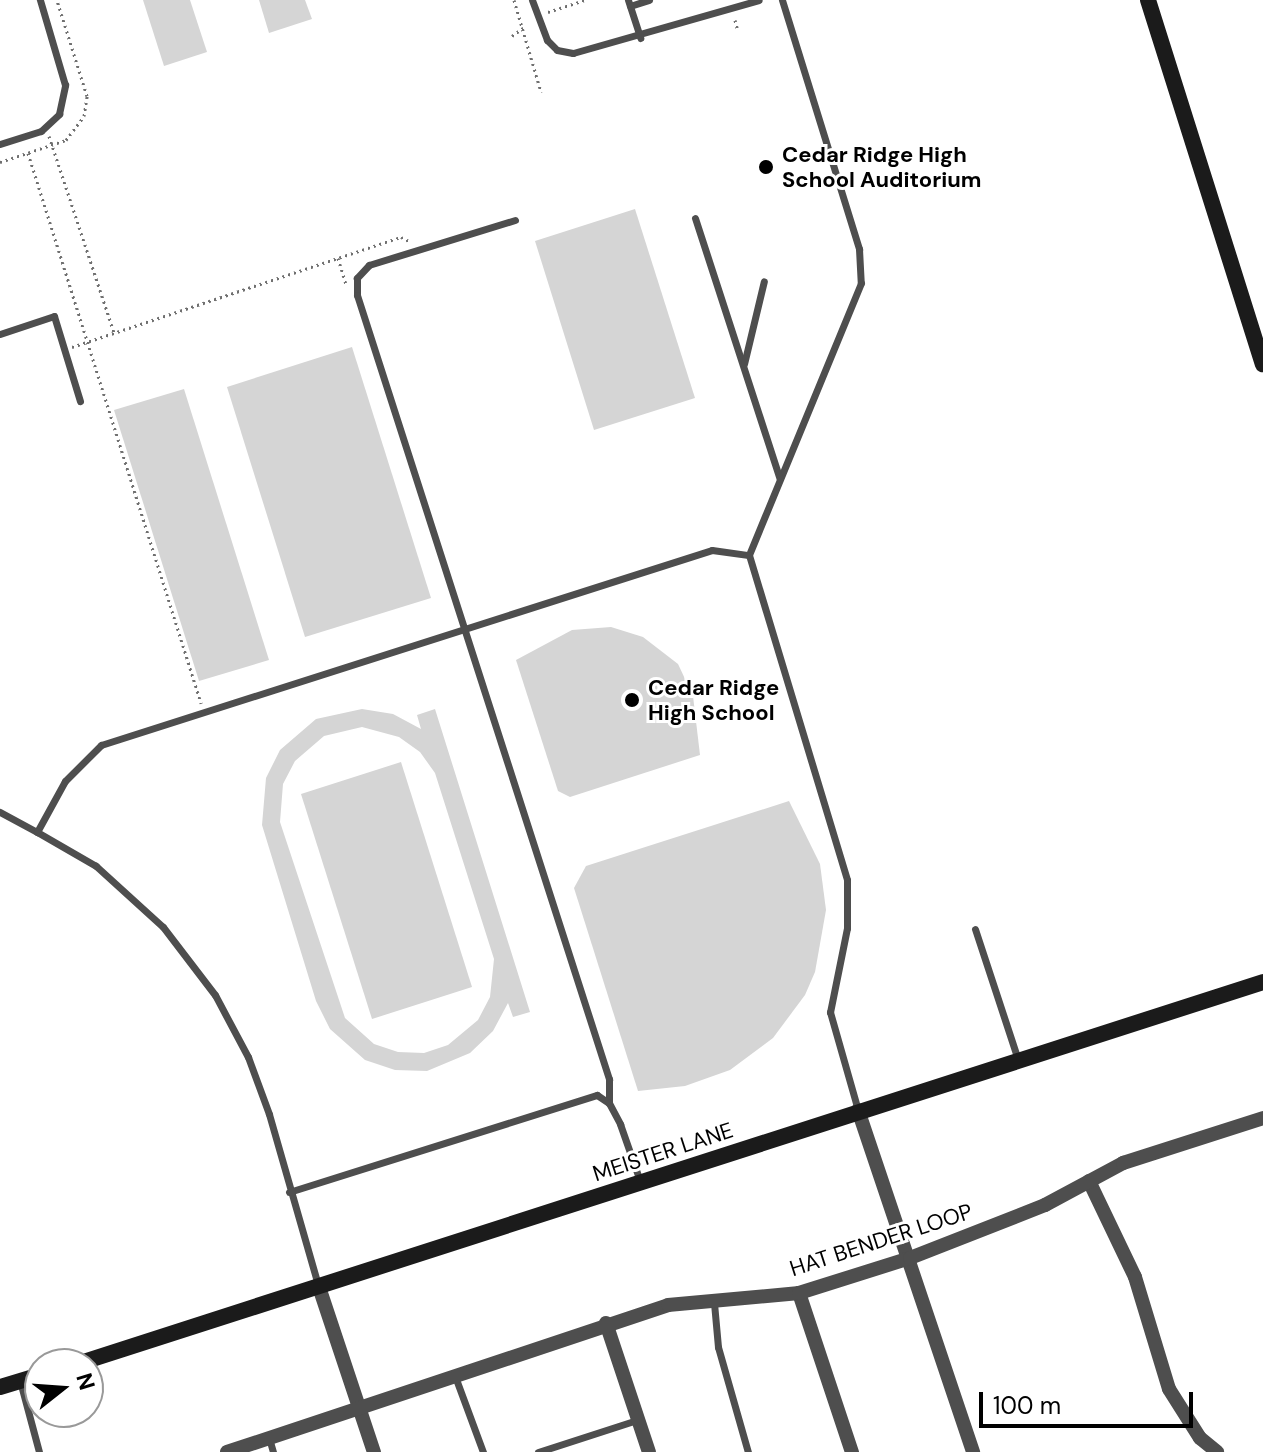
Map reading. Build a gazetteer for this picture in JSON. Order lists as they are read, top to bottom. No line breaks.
{"streets":{"street":["MEISTER LANE","HAT BENDER LOOP"]},"places":["Cedar Ridge High School Auditorium","Cedar Ridge High School"],"scale_bar":"100 m","north":"right"}
